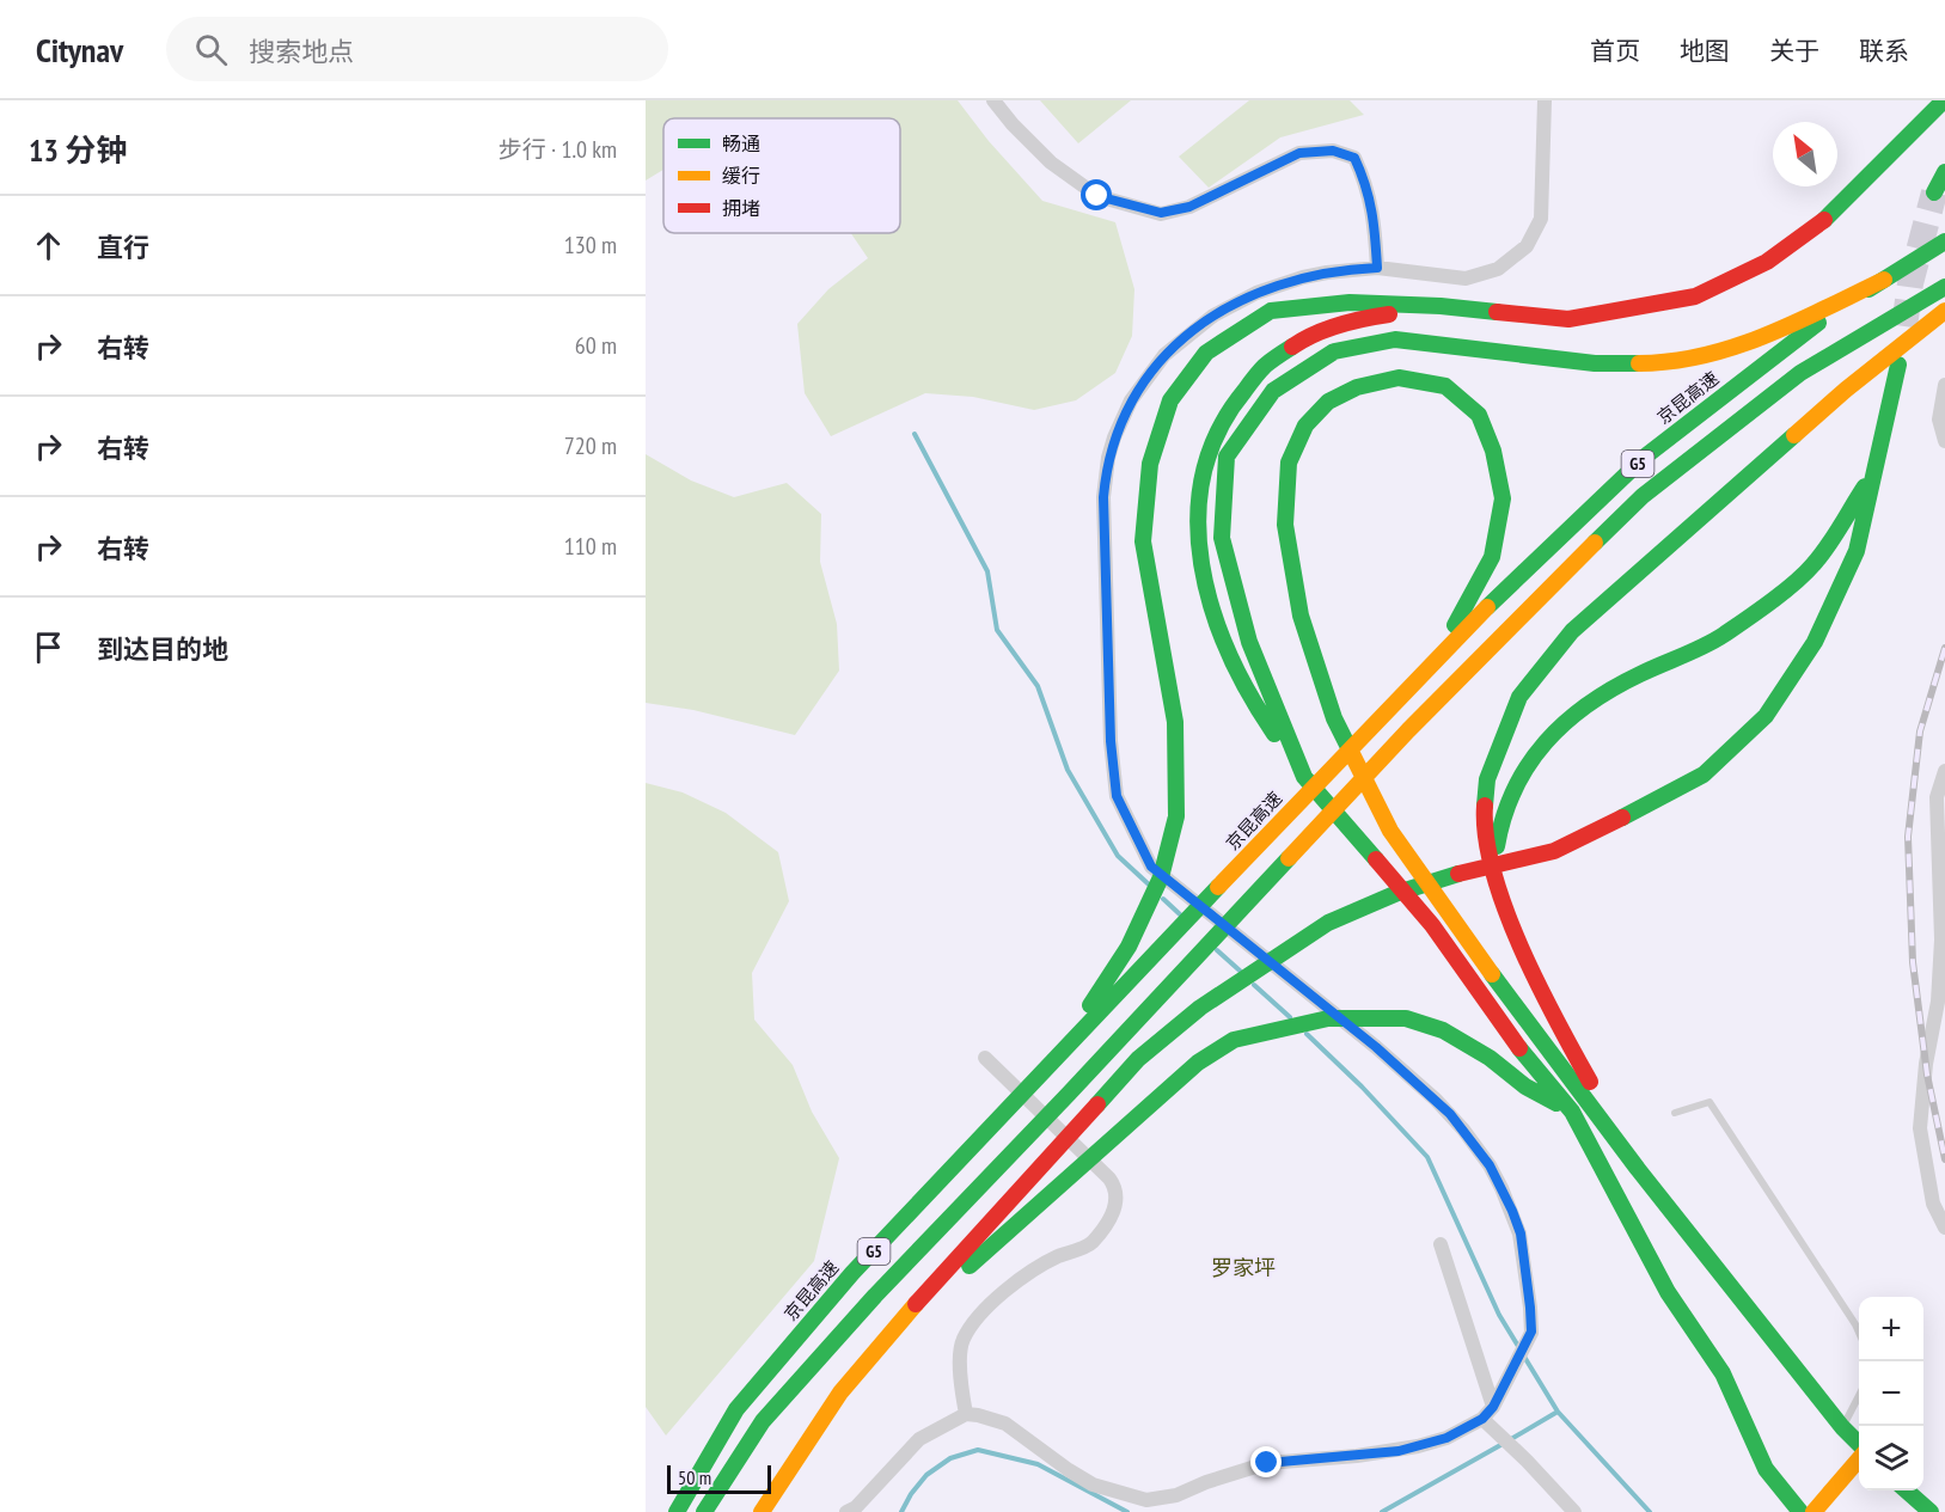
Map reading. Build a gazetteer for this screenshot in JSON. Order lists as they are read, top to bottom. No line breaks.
{"streets":{"highway":["京昆高速","G5"]},"districts":["罗家坪"],"legend":["畅通","缓行","拥堵"],"scale_bar":"50 m","north":"top left","page":{"header":"Citynav","search":"搜索地点","nav":["首页","地图","关于","联系"],"heading":["13 分钟","步行 · 1.0 km"],"list":[["直行","130 m"],["右转","60 m"],["右转","720 m"],["右转","110 m"],"到达目的地"],"map_buttons":["+","−"],"scale":"50 m"}}
